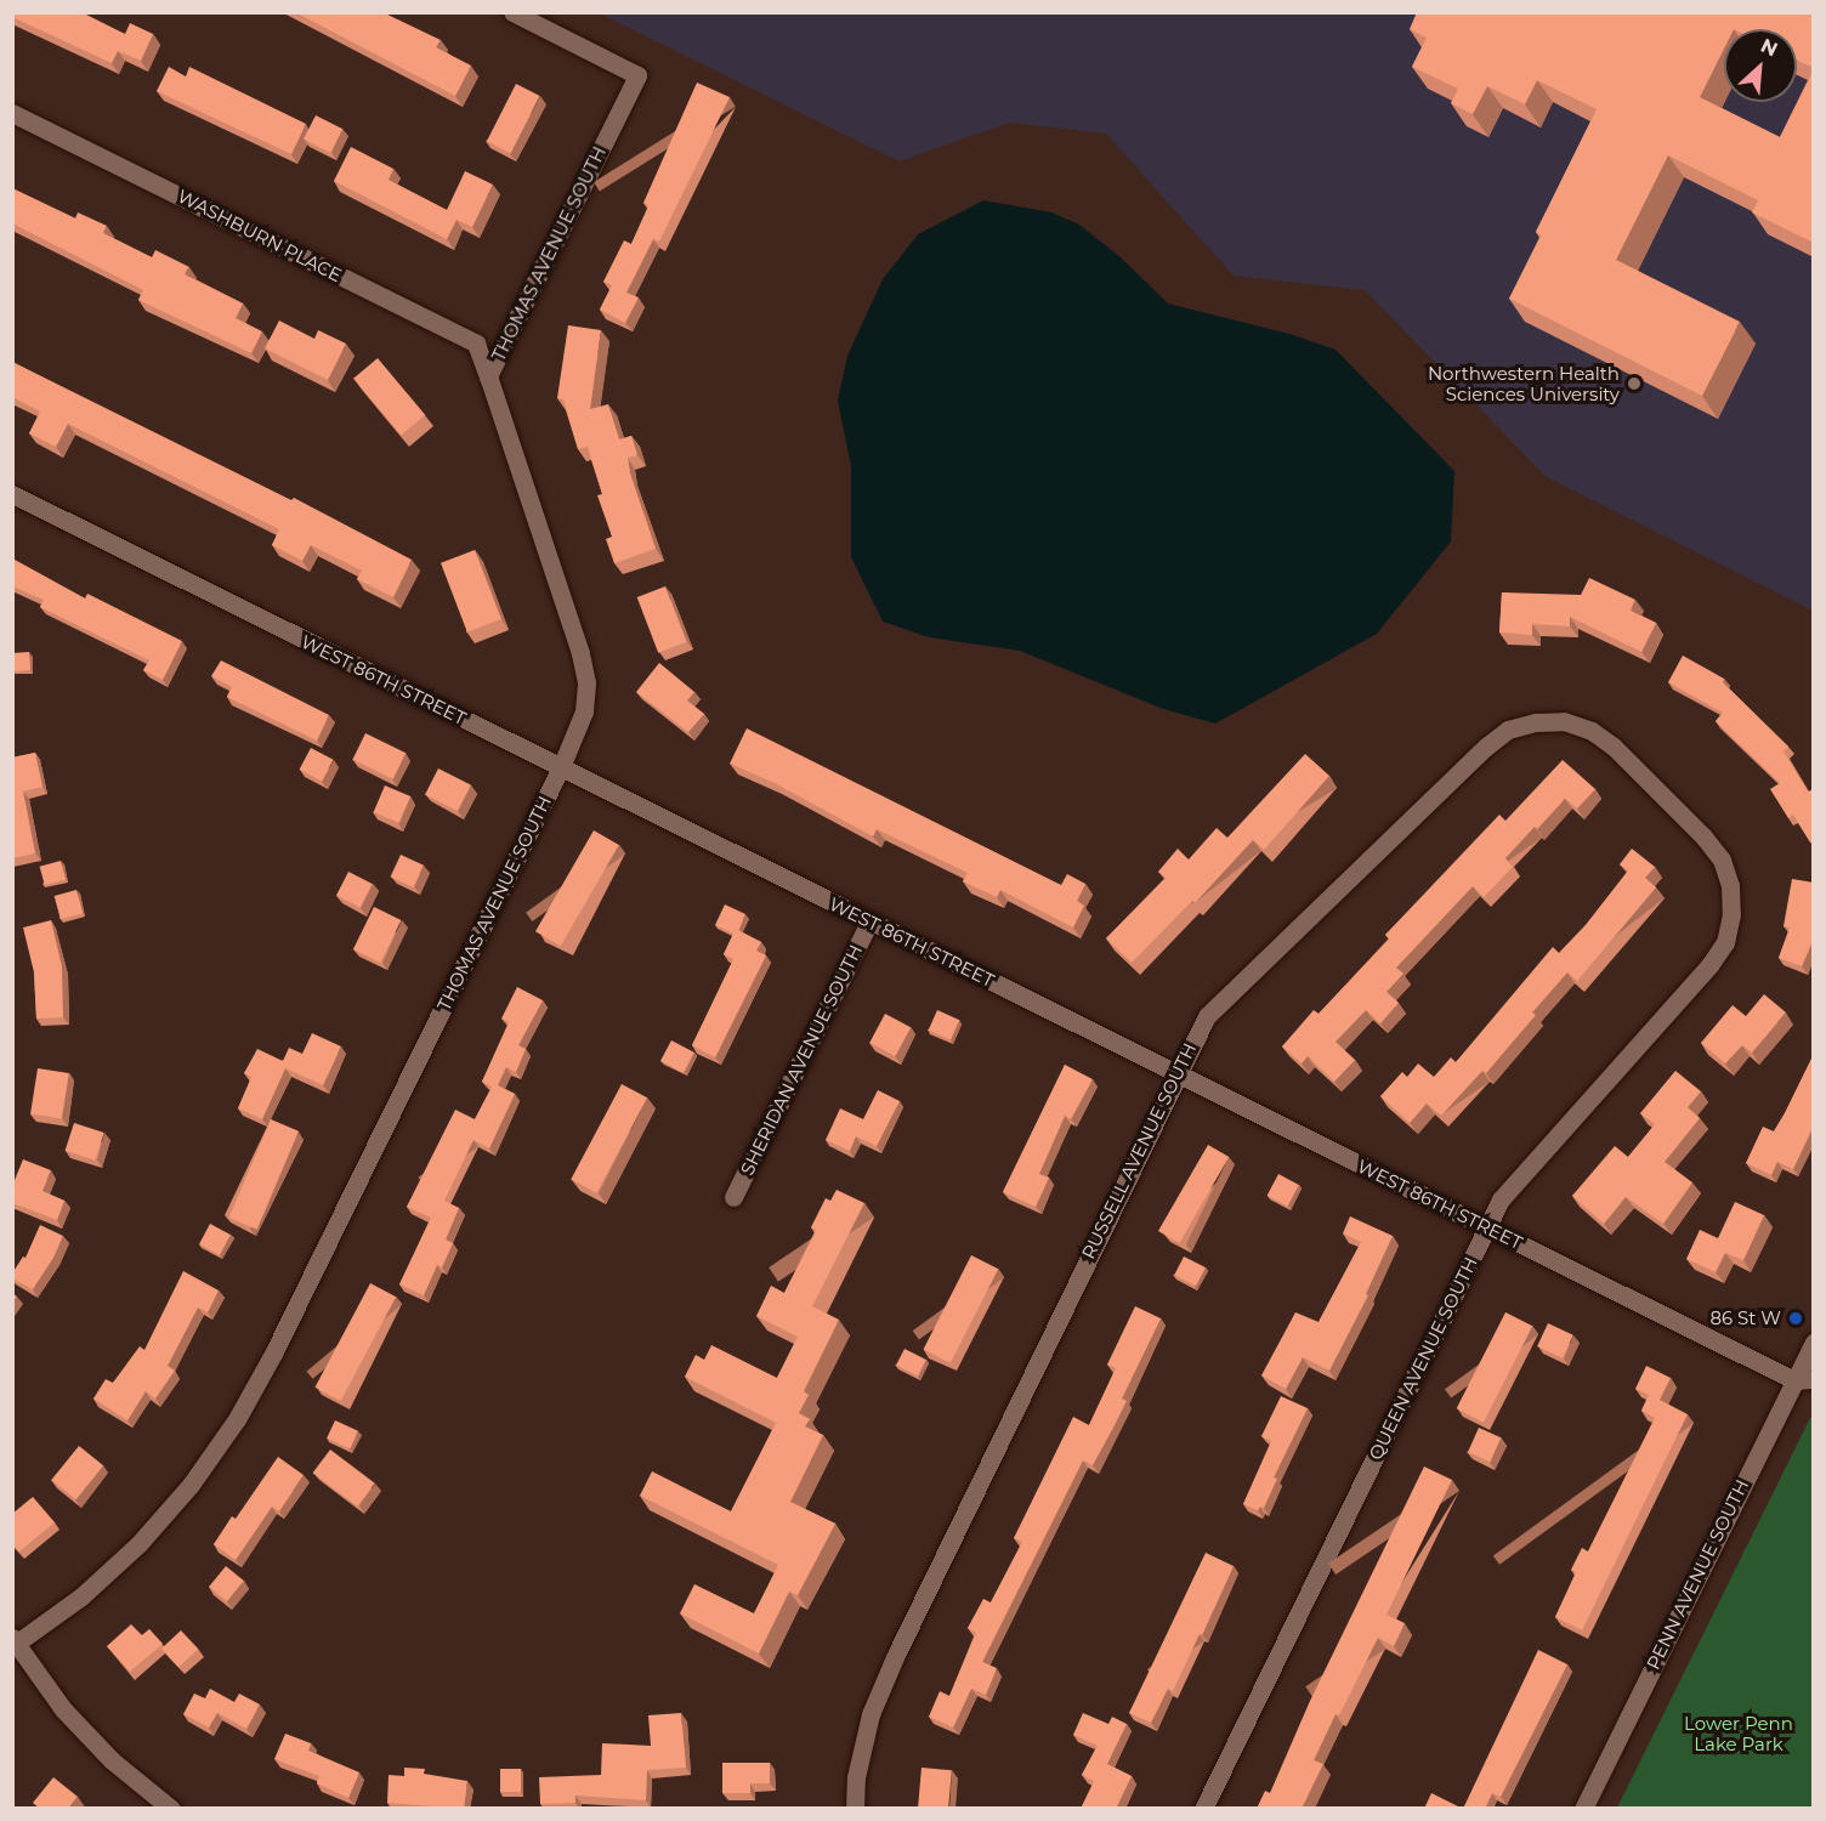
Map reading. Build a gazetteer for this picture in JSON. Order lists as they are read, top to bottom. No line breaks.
{"streets":{"street":["WASHBURN PLACE","THOMAS AVENUE SOUTH","WEST 86TH STREET","SHERIDAN AVENUE SOUTH","RUSSELL AVENUE SOUTH","QUEEN AVENUE SOUTH","PENN AVENUE SOUTH"]},"crossings":[["WASHBURN PLACE","THOMAS AVENUE SOUTH"],["THOMAS AVENUE SOUTH","WEST 86TH STREET"],["WEST 86TH STREET","SHERIDAN AVENUE SOUTH"],["WEST 86TH STREET","RUSSELL AVENUE SOUTH"],["WEST 86TH STREET","QUEEN AVENUE SOUTH"],["WEST 86TH STREET","PENN AVENUE SOUTH"],["RUSSELL AVENUE SOUTH","QUEEN AVENUE SOUTH"]],"parks":["Lower Penn Lake Park"],"places":["Northwestern Health Sciences University","86 St W"],"north":"top right"}
